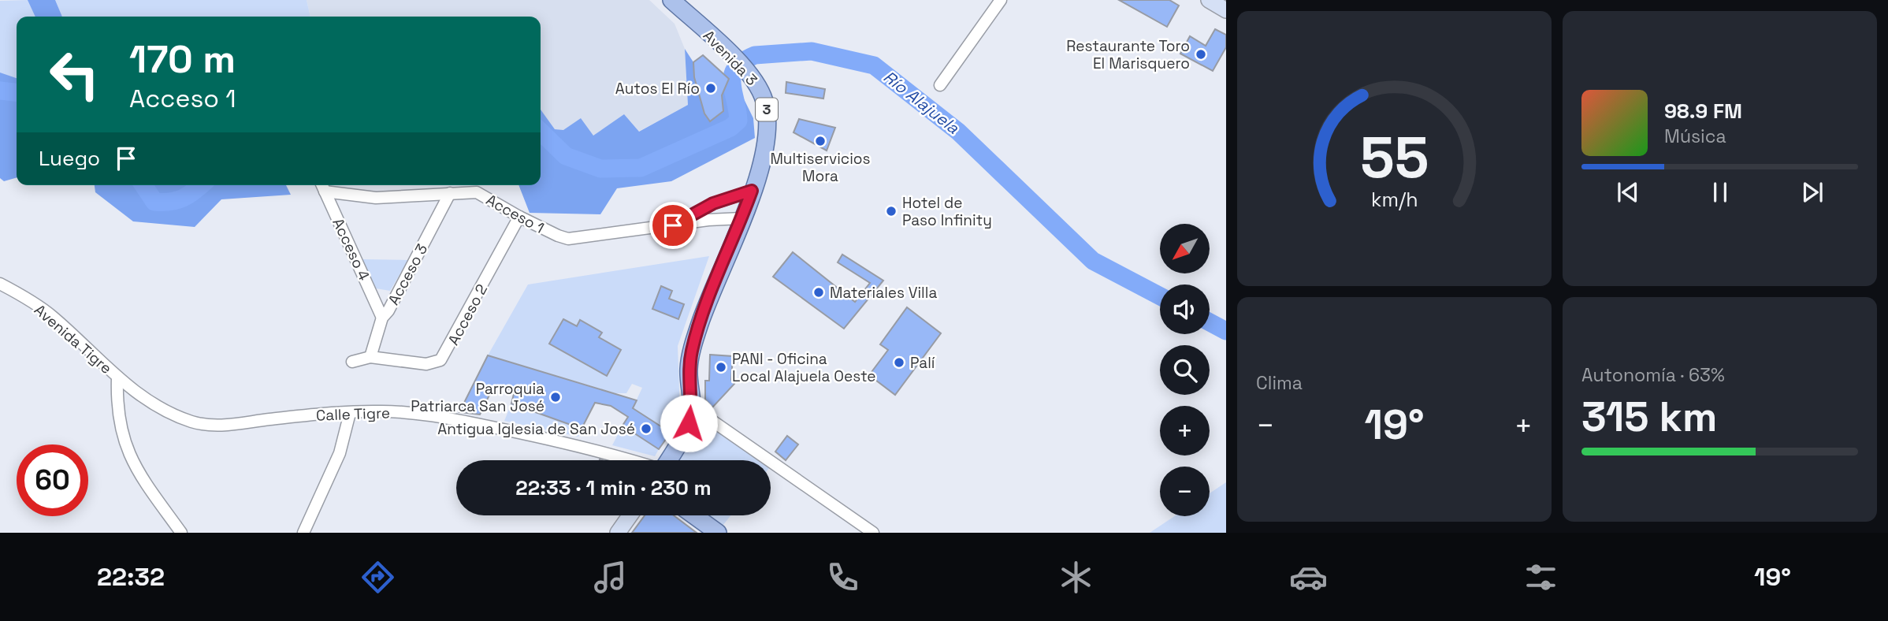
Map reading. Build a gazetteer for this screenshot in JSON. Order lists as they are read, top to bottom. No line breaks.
{"streets":{"main road":["Avenida 3","3"],"street":["Acceso 1","Acceso 4","Acceso 3","Acceso 2","Avenida Tigre","Calle Tigre"]},"crossings":[["Avenida 3","Acceso 1"],["Acceso 1","Acceso 4"],["Acceso 1","Acceso 3"],["Acceso 1","Acceso 2"],["Acceso 4","Acceso 3"],["Acceso 3","Acceso 2"],["Avenida Tigre","Calle Tigre"]],"water":["Río Alajuela"],"places":["Restaurante Toro El Marisquero","Autos El Río","Multiservicios Mora","Hotel de Paso Infinity","Materiales Villa","Palí","PANI - Oficina Local Alajuela Oeste","Parroquia Patriarca San José","Antigua Iglesia de San José"],"north":"bottom left","page":{"turn":["170 m","Acceso 1"],"song":["98.9 FM","Música"],"then":"Luego","map_buttons":["+","−"],"tile":["Clima",["Autonomía · 63%","315 km"]],"heat":["−","19°","+"],"limit":"60","trip":"22:33 · 1 min · 230 m","tabs":["22:32","19°"],"gauge":["55","km/h"]}}
